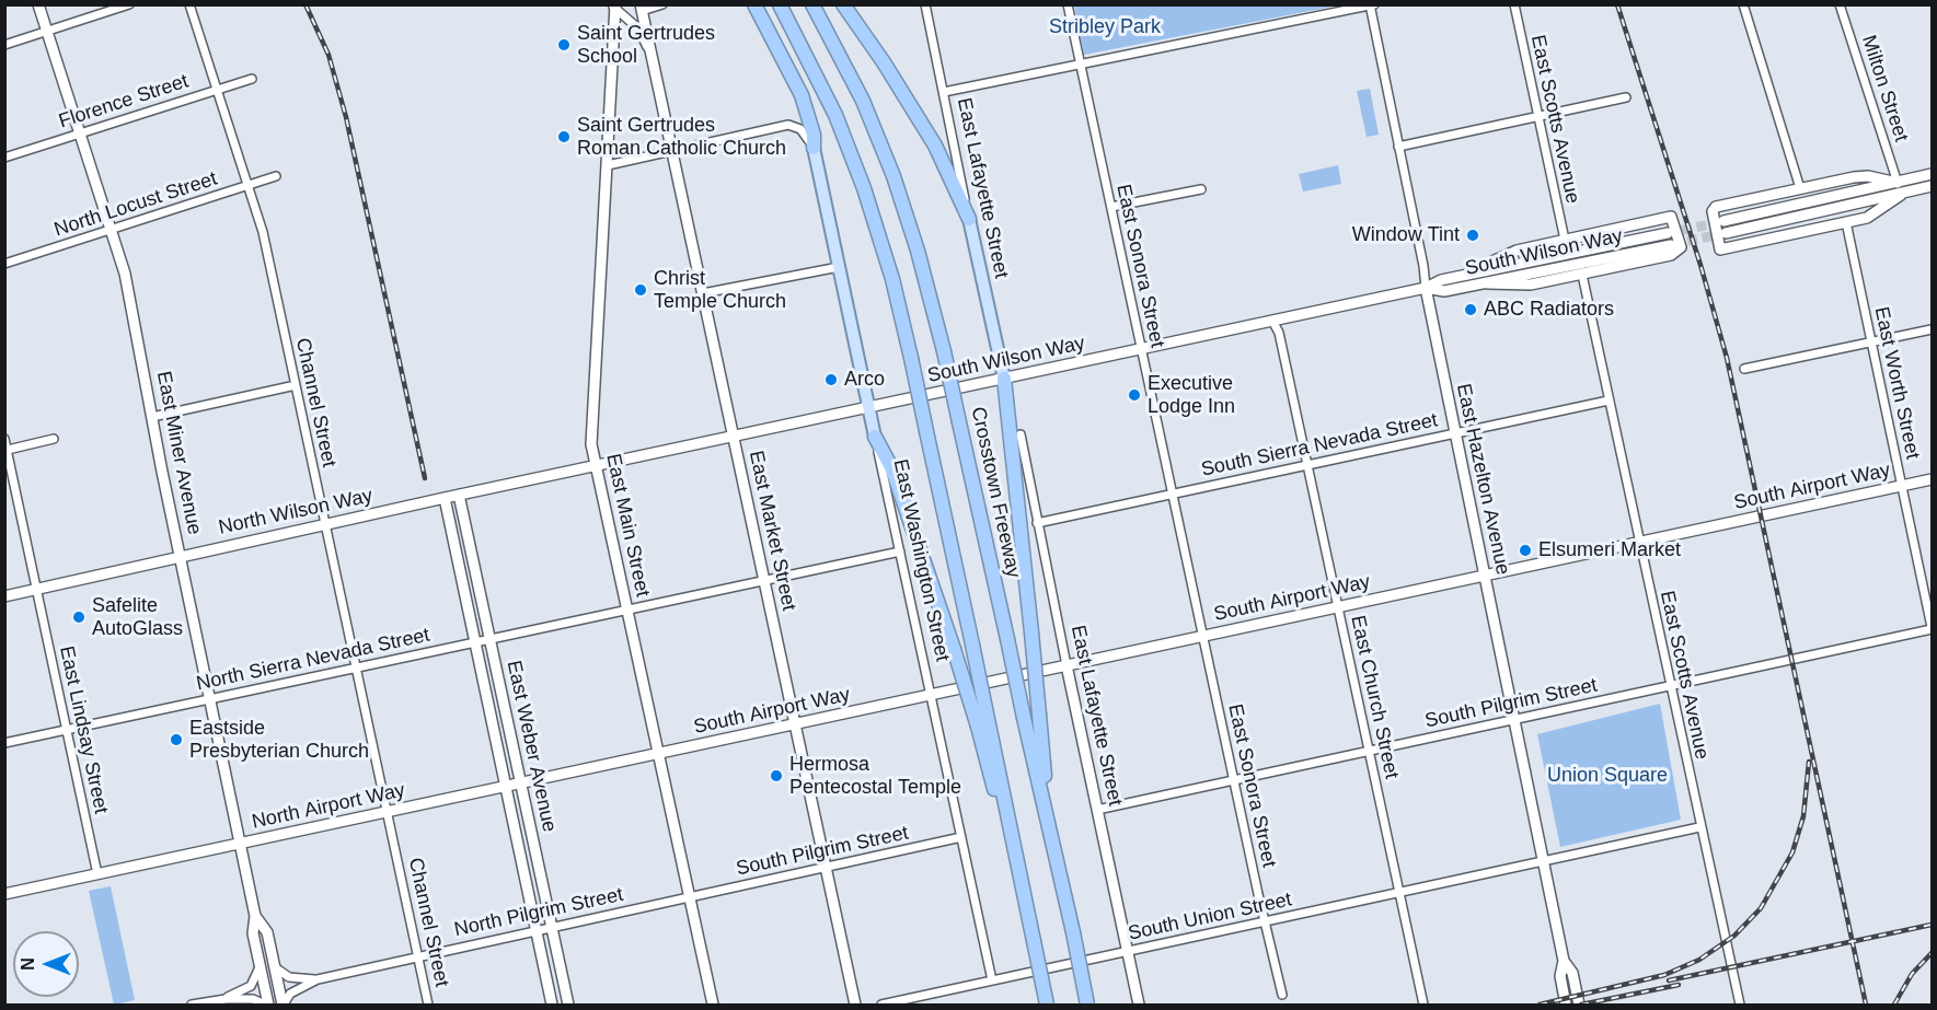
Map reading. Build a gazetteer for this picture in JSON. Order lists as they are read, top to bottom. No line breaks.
{"streets":{"highway":["Crosstown Freeway"],"main road":["East Lafayette Street","South Wilson Way","East Miner Avenue","East Hazelton Avenue","South Airport Way","North Wilson Way","East Main Street","East Market Street","East Washington Street","East Weber Avenue","North Airport Way"],"street":["Milton Street","Florence Street","East Scotts Avenue","North Locust Street","East Sonora Street","East Worth Street","Channel Street","South Sierra Nevada Street","North Sierra Nevada Street","East Church Street","South Pilgrim Street","East Lindsay Street","North Pilgrim Street","South Union Street"]},"crossings":[["Florence Street","Channel Street"],["Florence Street","East Miner Avenue"],["East Scotts Avenue","South Sierra Nevada Street"],["East Scotts Avenue","South Airport Way"],["East Scotts Avenue","South Pilgrim Street"],["East Scotts Avenue","South Union Street"],["East Lafayette Street","South Wilson Way"],["East Lafayette Street","South Sierra Nevada Street"],["East Lafayette Street","South Airport Way"],["East Lafayette Street","South Pilgrim Street"],["East Lafayette Street","South Union Street"],["North Locust Street","Channel Street"],["North Locust Street","East Miner Avenue"],["South Wilson Way","East Sonora Street"],["South Wilson Way","East Hazelton Avenue"],["South Wilson Way","North Wilson Way"],["South Wilson Way","East Main Street"],["South Wilson Way","East Market Street"],["South Wilson Way","East Washington Street"],["South Wilson Way","East Church Street"],["East Sonora Street","South Sierra Nevada Street"],["East Sonora Street","South Airport Way"],["East Sonora Street","South Pilgrim Street"],["East Sonora Street","South Union Street"],["East Worth Street","South Airport Way"],["East Worth Street","South Pilgrim Street"],["Channel Street","North Wilson Way"],["Channel Street","North Sierra Nevada Street"],["Channel Street","North Airport Way"],["Channel Street","North Pilgrim Street"],["South Sierra Nevada Street","East Hazelton Avenue"],["South Sierra Nevada Street","East Church Street"],["East Miner Avenue","North Wilson Way"],["East Miner Avenue","North Sierra Nevada Street"],["East Miner Avenue","North Airport Way"],["East Miner Avenue","North Pilgrim Street"],["East Hazelton Avenue","South Airport Way"],["East Hazelton Avenue","South Pilgrim Street"],["East Hazelton Avenue","South Union Street"],["South Airport Way","East Main Street"],["South Airport Way","East Market Street"],["South Airport Way","East Washington Street"],["South Airport Way","East Church Street"],["South Airport Way","North Airport Way"],["North Wilson Way","East Main Street"],["North Wilson Way","East Lindsay Street"],["North Wilson Way","East Weber Avenue"],["East Main Street","East Market Street"],["East Main Street","North Sierra Nevada Street"],["East Main Street","South Pilgrim Street"],["East Main Street","North Airport Way"],["East Main Street","North Pilgrim Street"],["East Market Street","South Pilgrim Street"],["East Washington Street","South Pilgrim Street"],["East Washington Street","South Union Street"],["North Sierra Nevada Street","East Lindsay Street"],["North Sierra Nevada Street","East Weber Avenue"],["East Church Street","South Pilgrim Street"],["East Church Street","South Union Street"],["South Pilgrim Street","North Pilgrim Street"],["East Lindsay Street","North Airport Way"],["East Weber Avenue","North Airport Way"],["East Weber Avenue","North Pilgrim Street"]],"parks":["Stribley Park","Union Square"],"places":["Saint Gertrudes School","Saint Gertrudes Roman Catholic Church","Window Tint","Christ Temple Church","ABC Radiators","Arco","Executive Lodge Inn","Elsumeri Market","Safelite AutoGlass","Eastside Presbyterian Church","Hermosa Pentecostal Temple"],"north":"left"}
